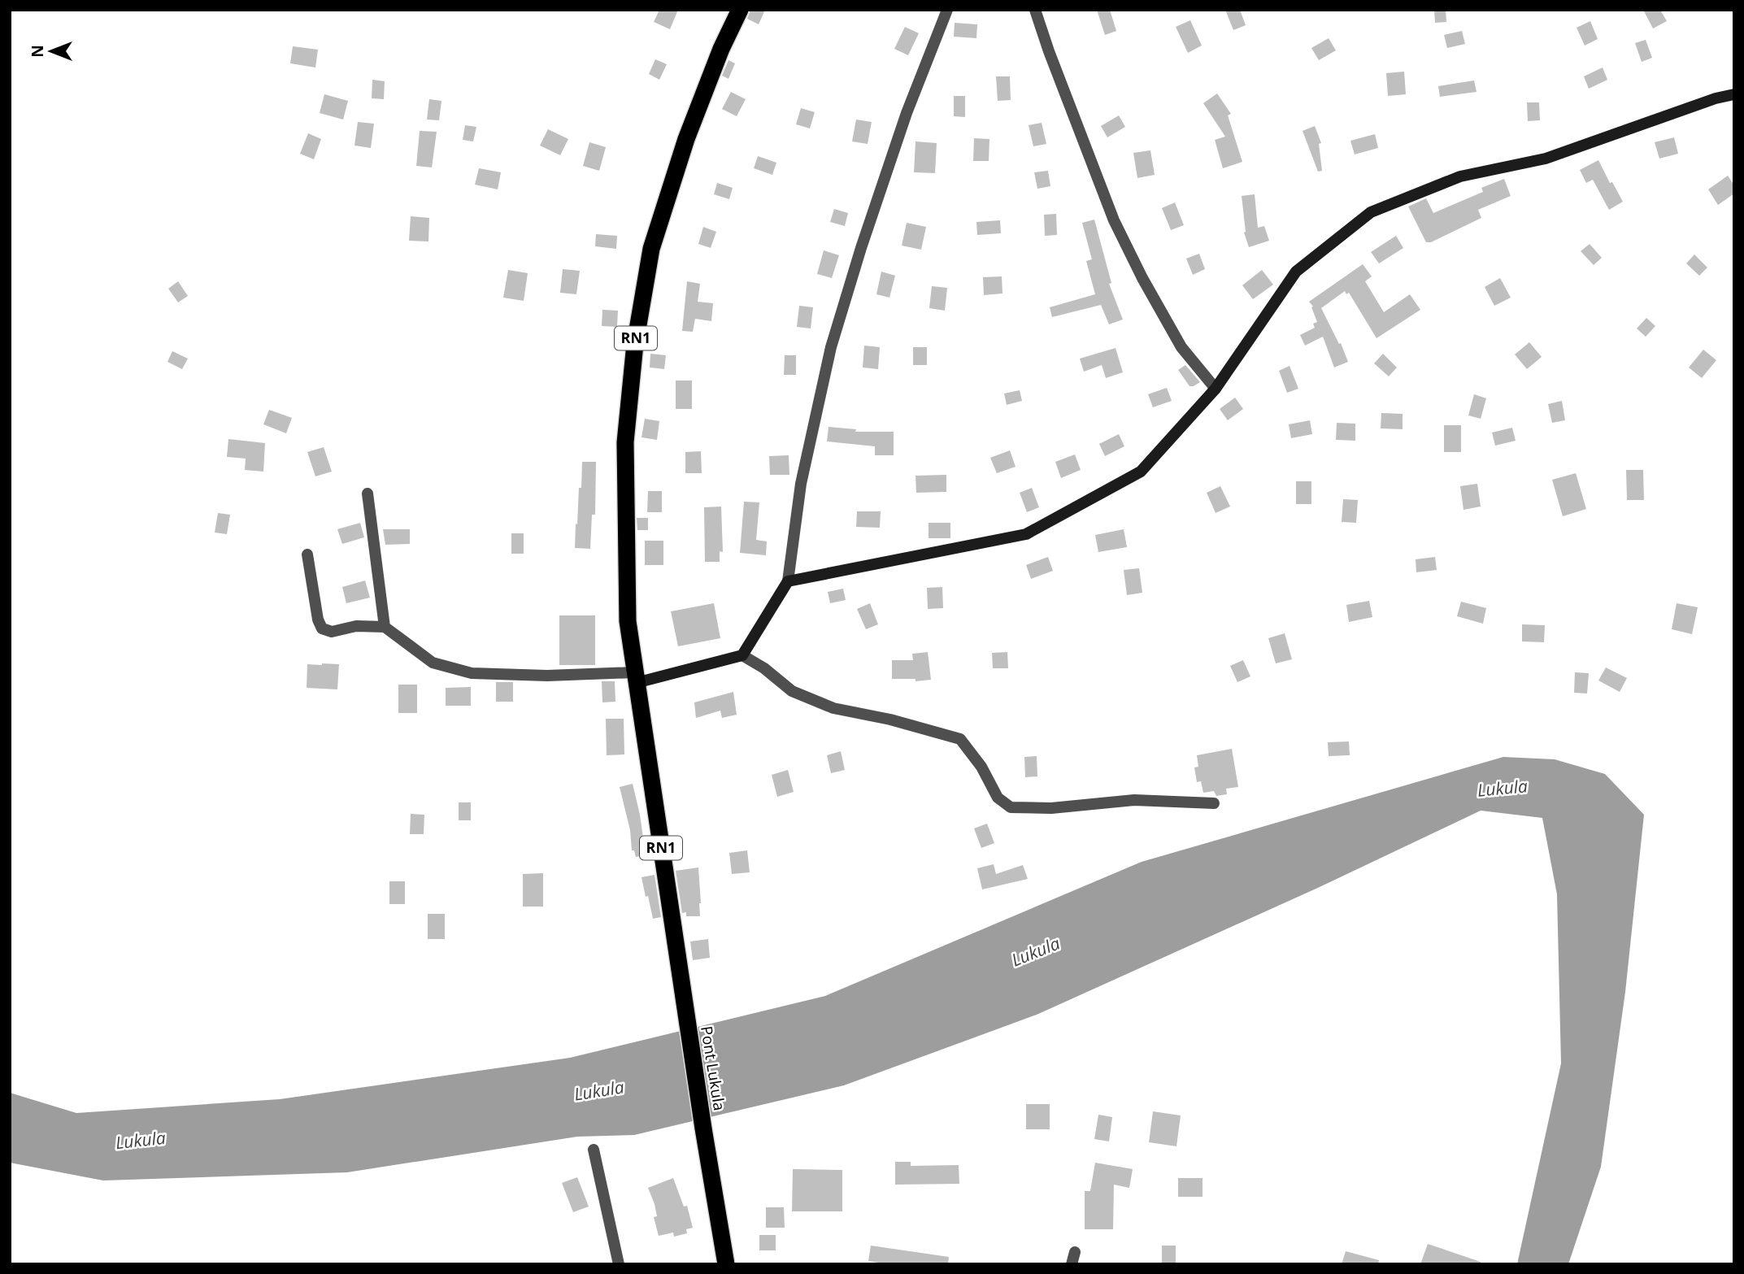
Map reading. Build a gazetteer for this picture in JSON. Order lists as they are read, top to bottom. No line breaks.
{"streets":{"highway":["RN1","Pont Lukula"]},"crossings":[["RN1","Pont Lukula"]],"water":["Lukula"],"north":"left"}
